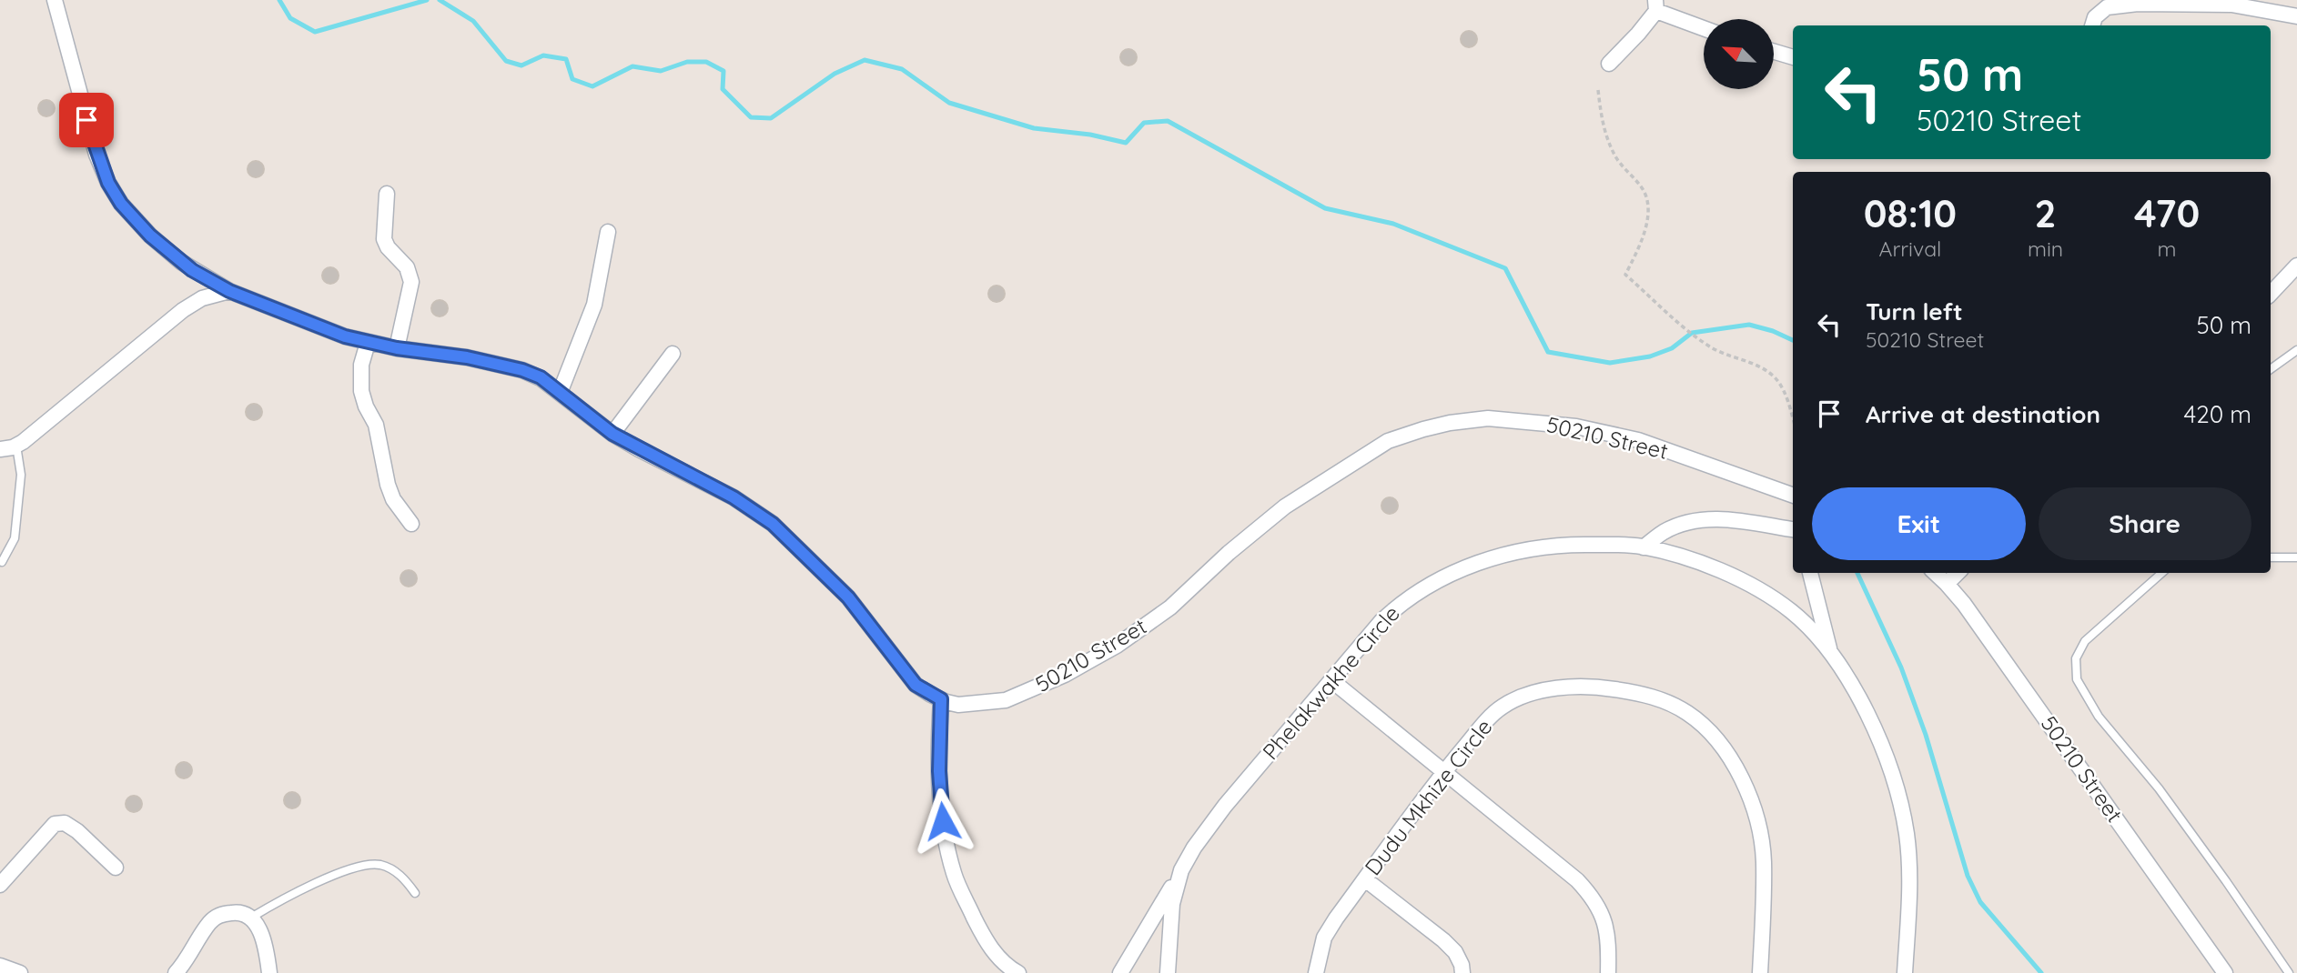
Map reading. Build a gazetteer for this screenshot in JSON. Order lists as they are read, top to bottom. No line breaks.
{"streets":{"street":["50210 Street","Phelakwakhe Circle","Dudu Mkhize Circle"]},"north":"top left","page":{"turn":["50 m","50210 Street"],"eta":["08:10","Arrival","2","min","470","m"],"list":[{"name":"Turn left","note":"50210 Street","value":"50 m"},{"name":"Arrive at destination","value":"420 m"}],"buttons":["Exit","Share"]}}
